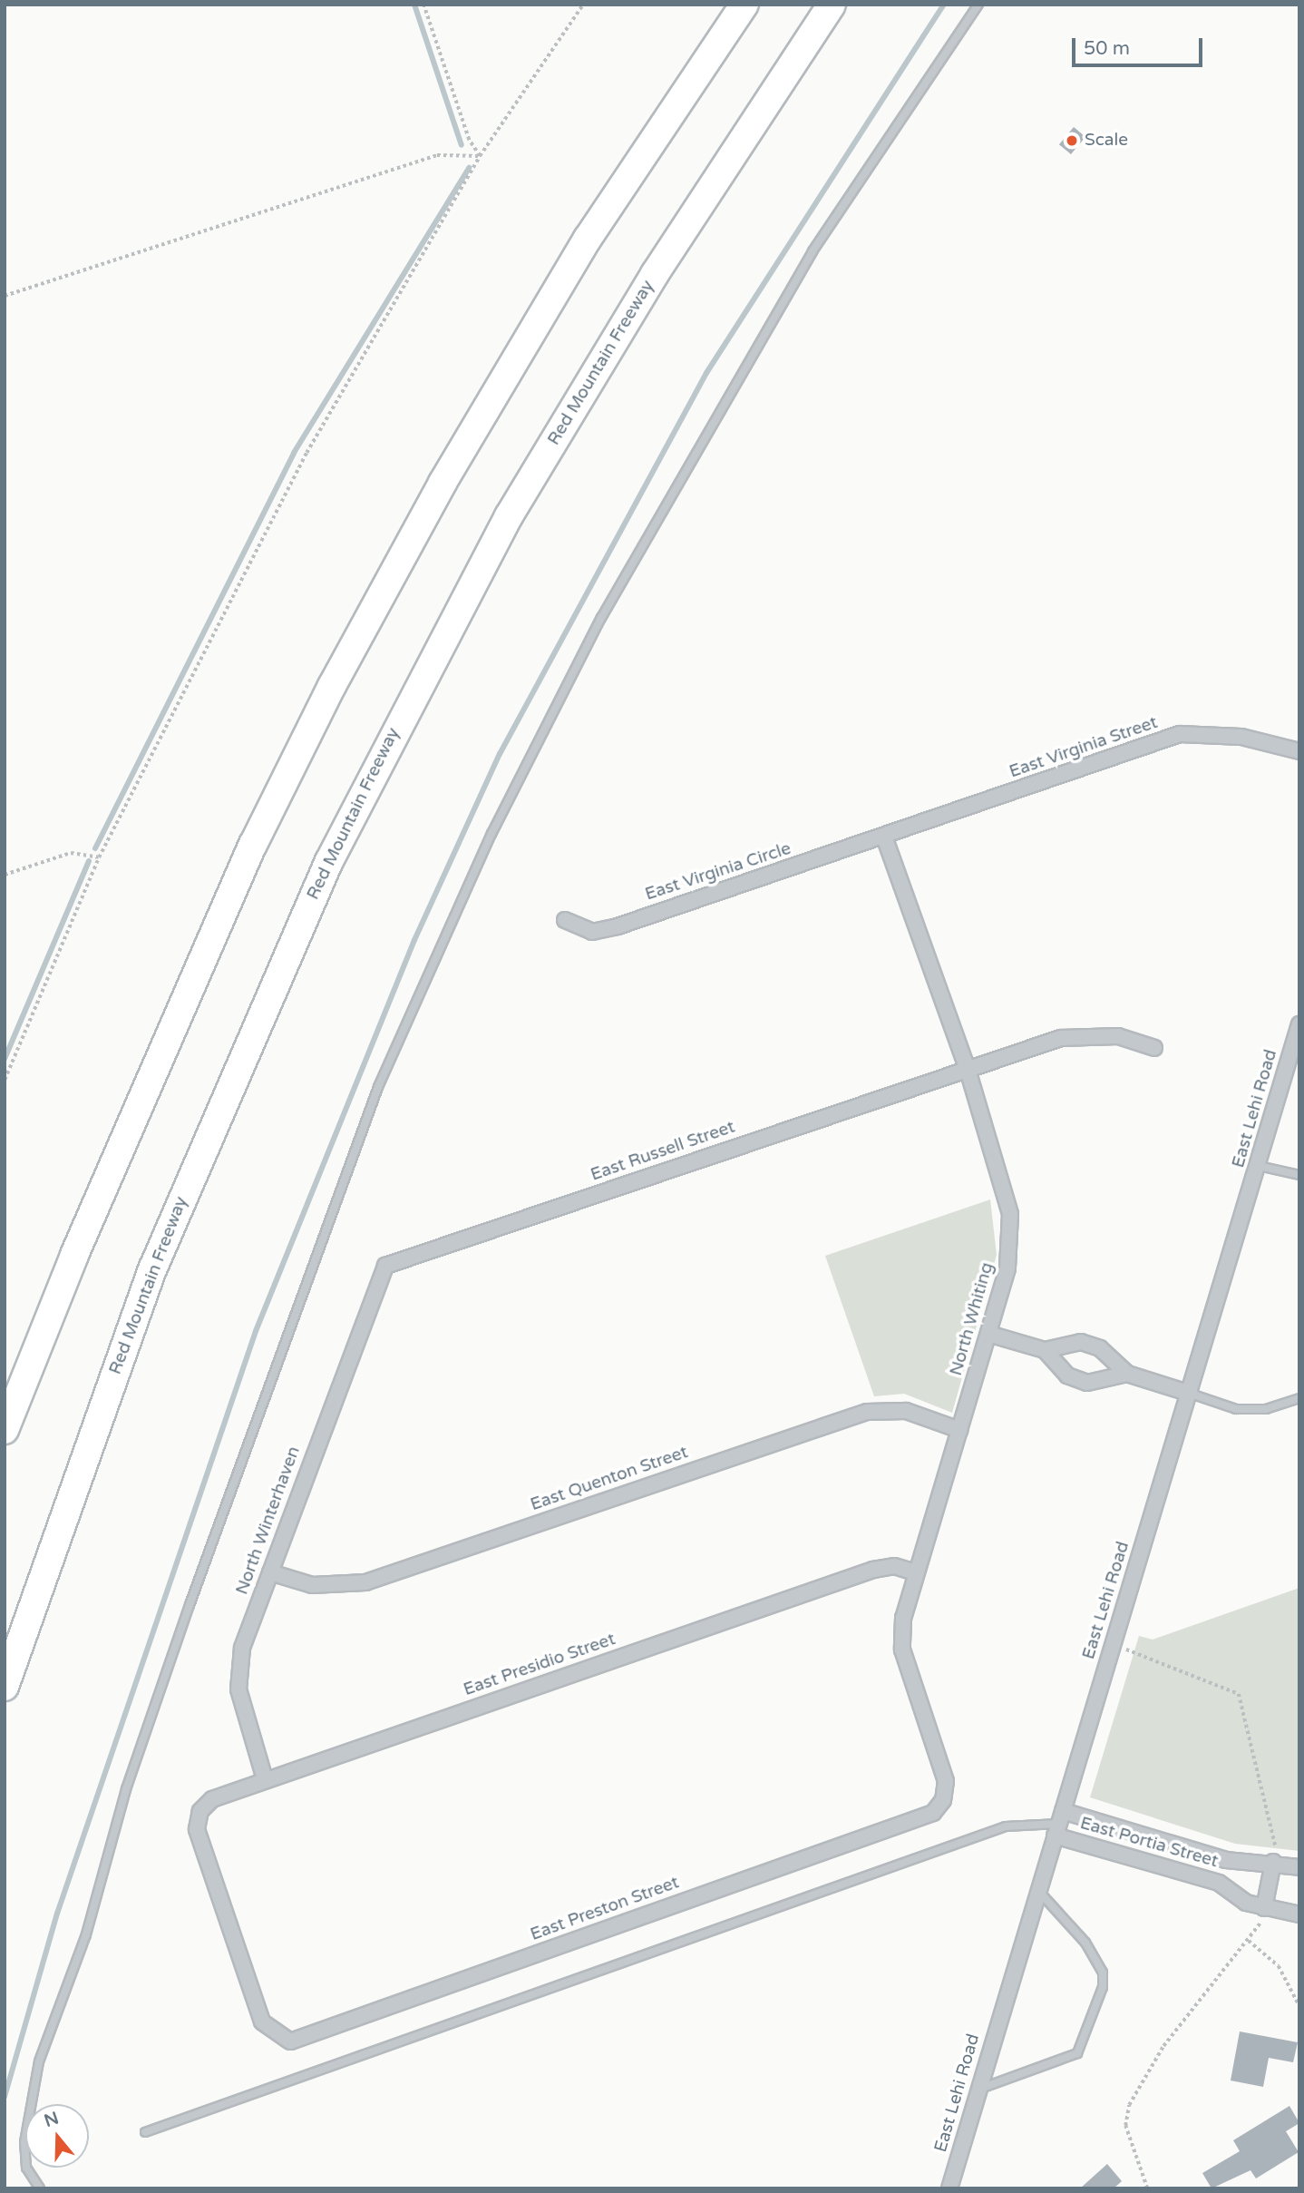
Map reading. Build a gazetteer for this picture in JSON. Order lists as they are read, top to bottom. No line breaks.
{"streets":{"highway":["Red Mountain Freeway"],"street":["East Virginia Street","East Virginia Circle","East Lehi Road","East Russell Street","North Whiting","East Quenton Street","North Winterhaven","East Presidio Street","East Portia Street","East Preston Street"]},"crossings":[["East Virginia Street","East Virginia Circle"],["East Virginia Street","North Whiting"],["East Virginia Circle","North Whiting"],["East Lehi Road","East Portia Street"],["East Russell Street","North Whiting"],["East Russell Street","North Winterhaven"],["North Whiting","East Quenton Street"],["North Whiting","East Presidio Street"],["North Whiting","East Preston Street"],["East Quenton Street","North Winterhaven"],["North Winterhaven","East Presidio Street"],["East Presidio Street","East Preston Street"]],"places":["Scale"],"scale_bar":"50 m","north":"top"}
